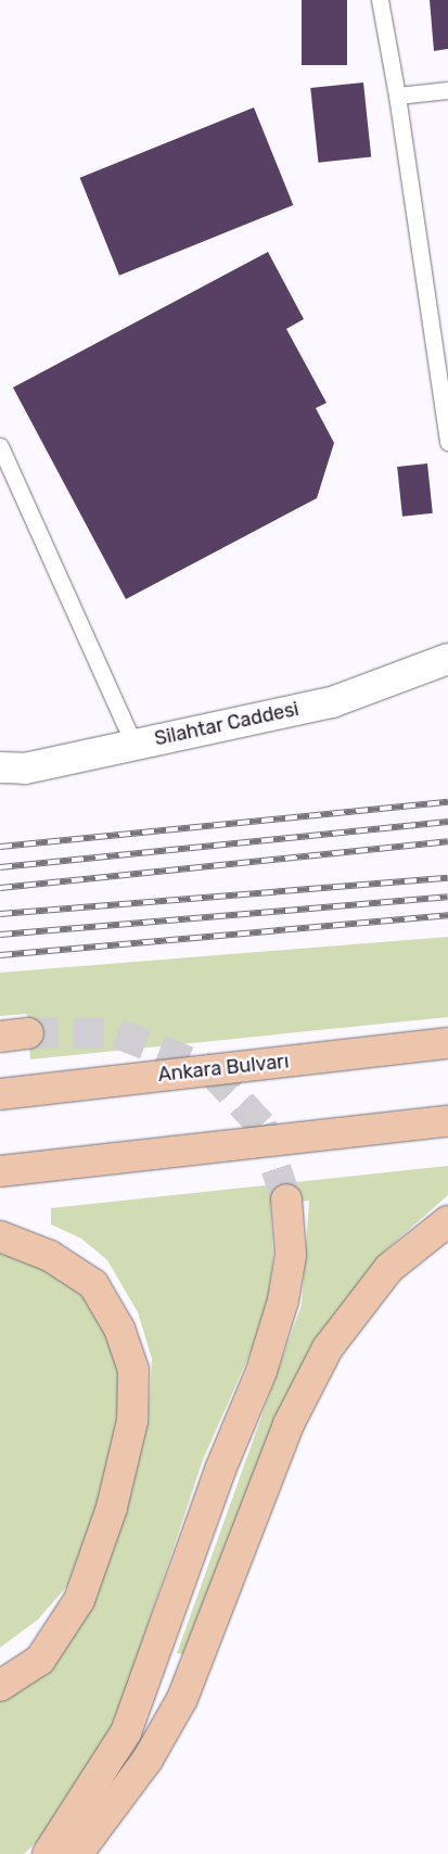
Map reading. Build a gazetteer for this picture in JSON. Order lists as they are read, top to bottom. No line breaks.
{"streets":{"main road":["Silahtar Caddesi","Ankara Bulvarı"]}}
